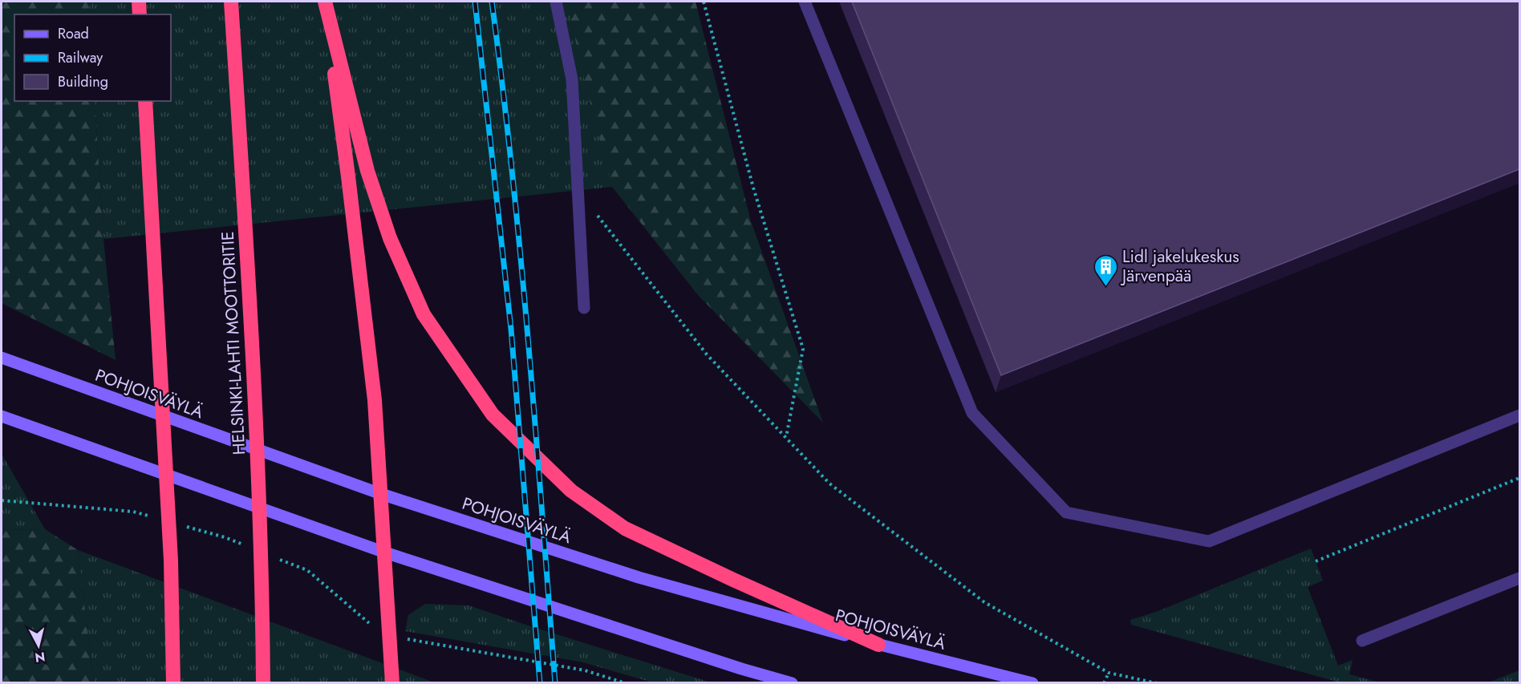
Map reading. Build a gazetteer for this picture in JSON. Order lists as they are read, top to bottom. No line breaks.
{"streets":{"highway":["HELSINKI-LAHTI MOOTTORITIE"],"main road":["POHJOISVÄYLÄ"]},"places":{"building":["Lidl jakelukeskus Järvenpää"]},"legend":["Road","Railway","Building"],"north":"bottom"}
